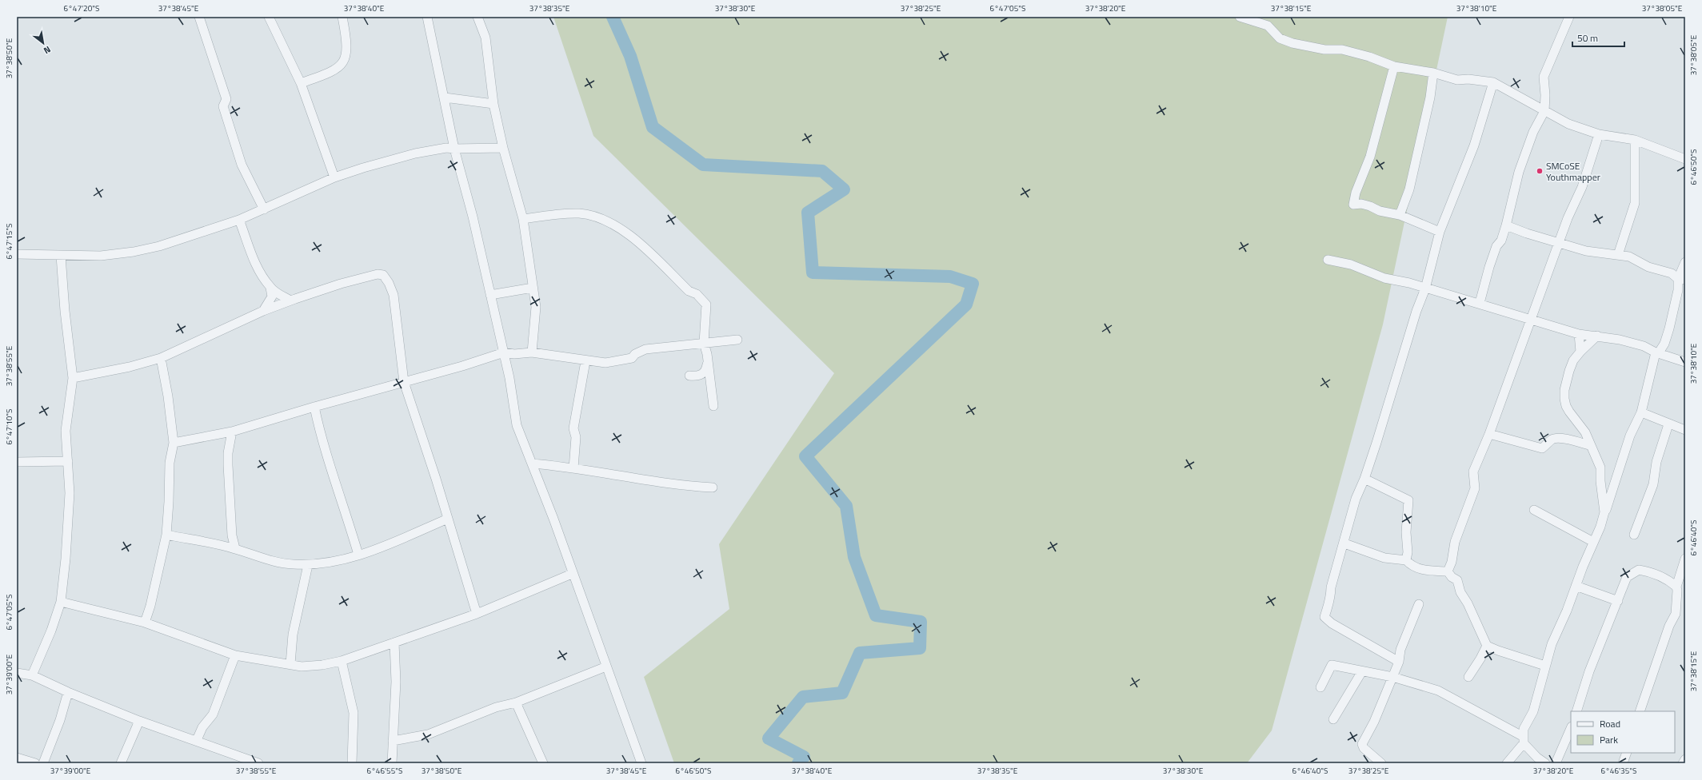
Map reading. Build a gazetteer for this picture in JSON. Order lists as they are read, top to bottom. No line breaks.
{"places":["SMCoSE Youthmapper"],"legend":["Road","Park"],"scale_bar":"50 m","north":"bottom right","coordinates":["6°47'20\"S","37°38'45\"E","37°38'40\"E","37°38'35\"E","37°38'30\"E","37°38'25\"E","6°47'05\"S","37°38'20\"E","37°38'15\"E","37°38'10\"E","37°38'05\"E","37°38'50\"E","6°46'50\"S","6°47'15\"S","37°38'55\"E","6°47'10\"S","6°46'40\"S","37°39'00\"E","6°46'55\"S","6°46'35\"S"]}
